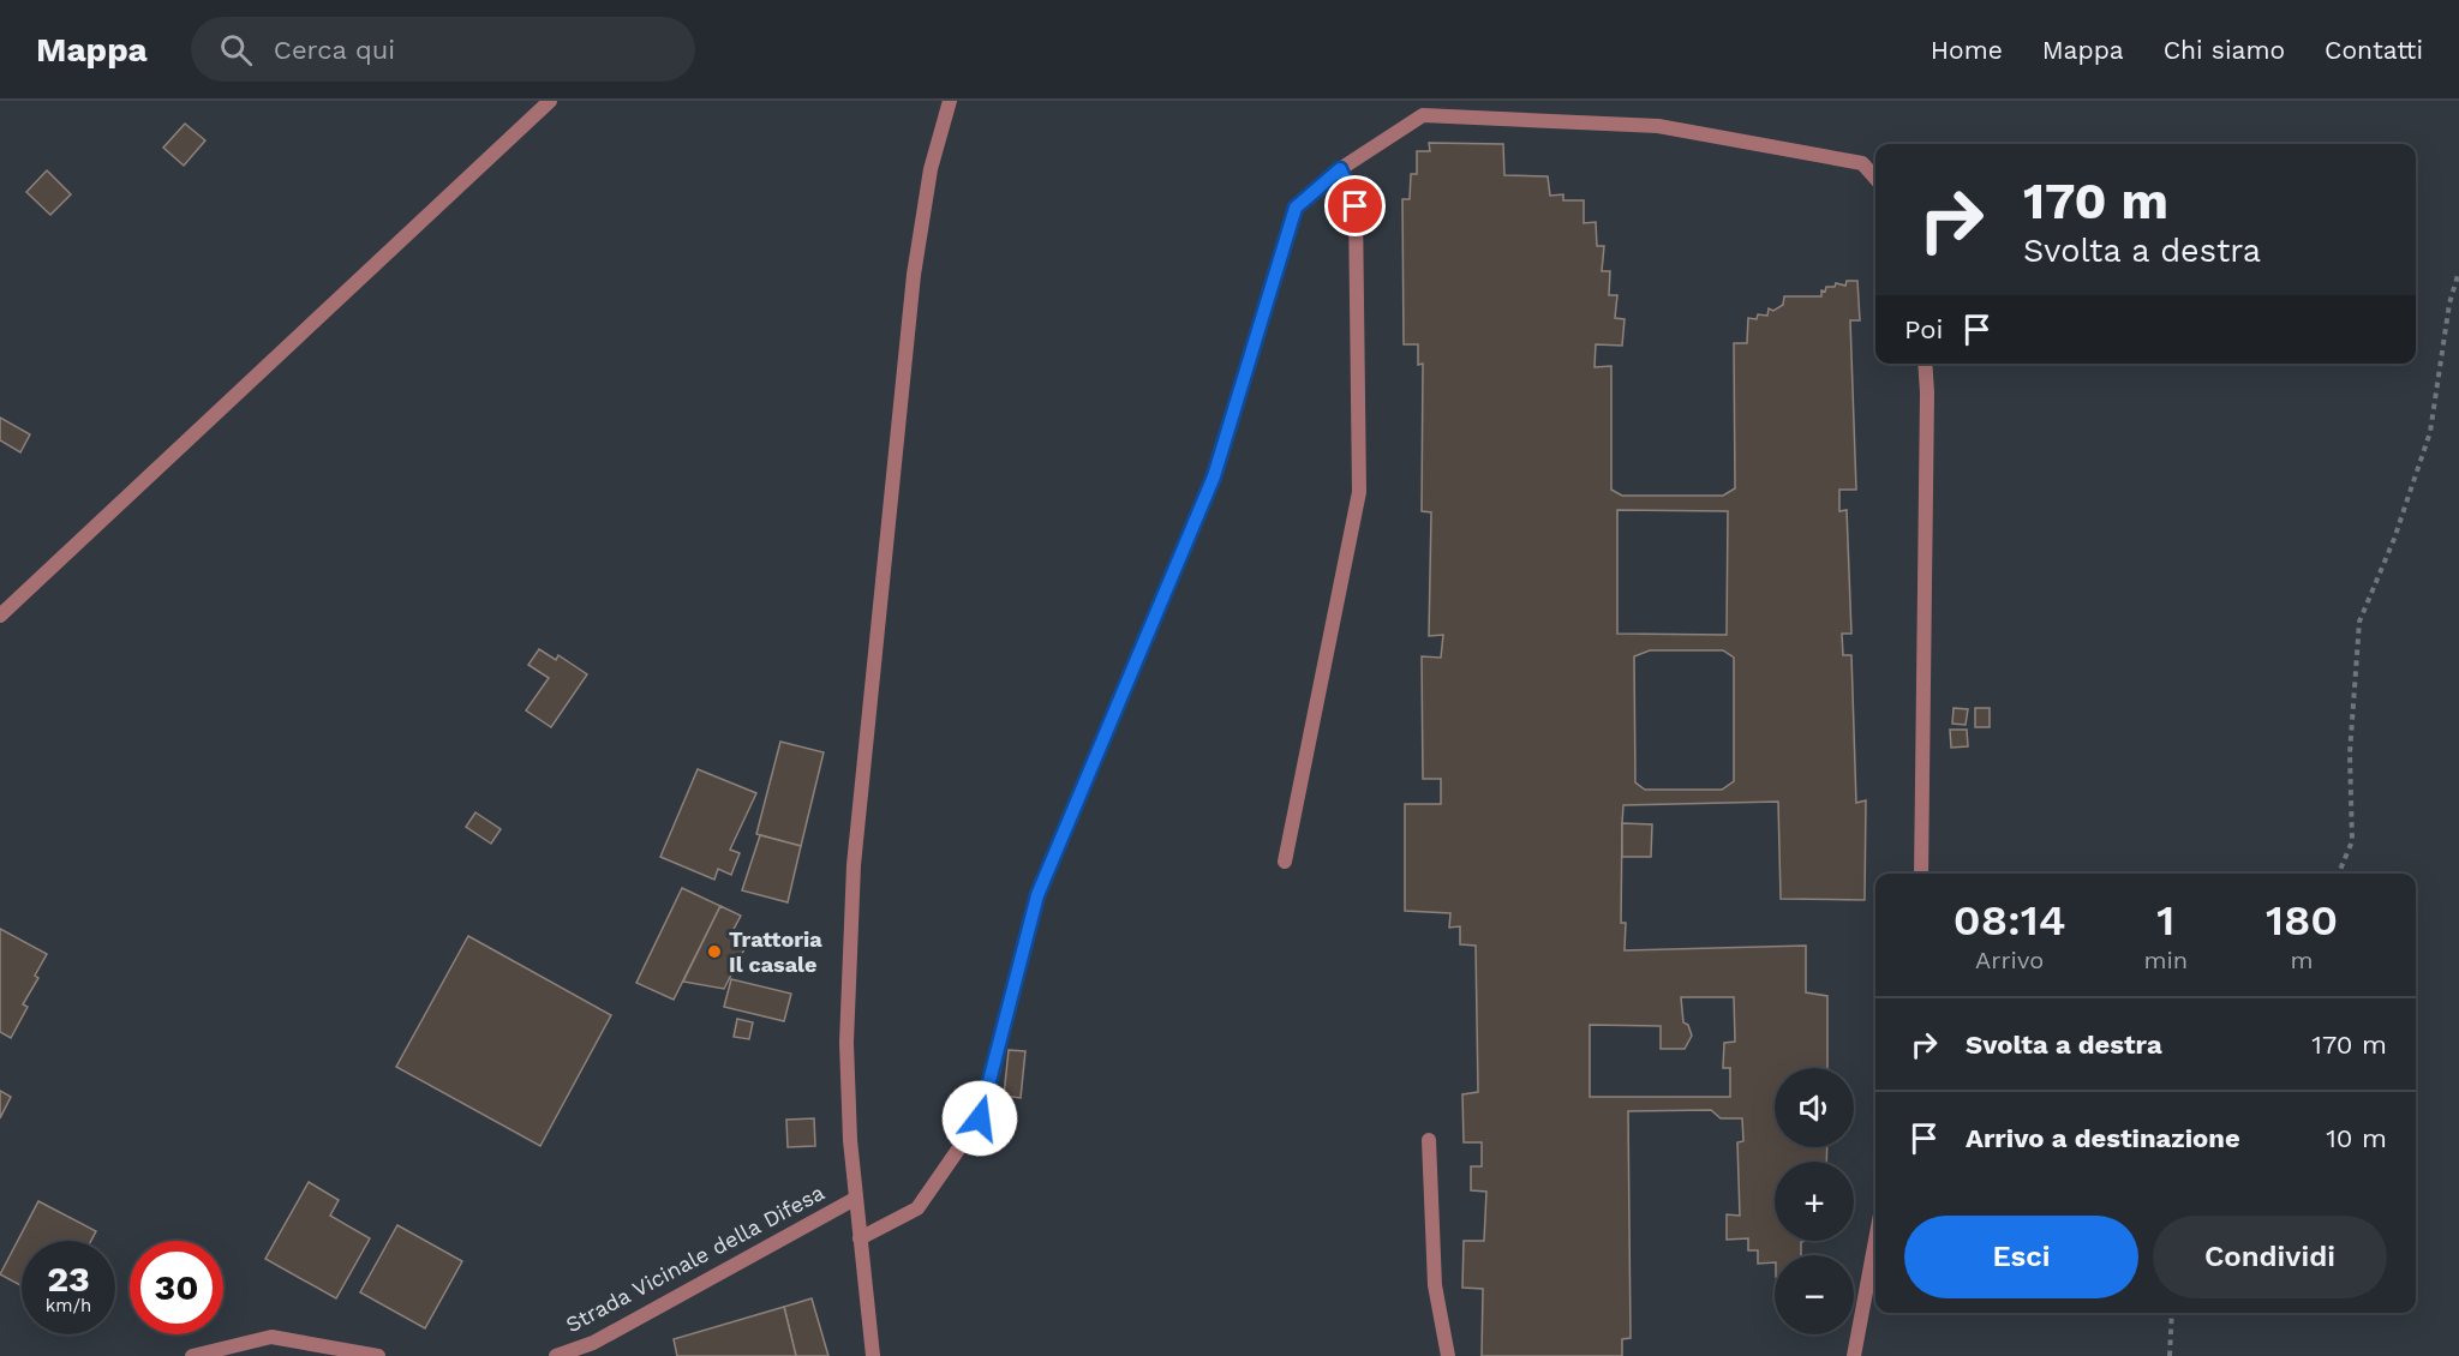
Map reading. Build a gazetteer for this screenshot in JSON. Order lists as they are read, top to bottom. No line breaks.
{"streets":{"street":["Strada Vicinale della Difesa"]},"places":["Trattoria Il casale"],"page":{"header":"Mappa","search":"Cerca qui","nav":["Home","Mappa","Chi siamo","Contatti"],"turn":["170 m","Svolta a destra"],"then":"Poi","eta":["08:14","Arrivo","1","min","180","m"],"list":[{"name":"Svolta a destra","value":"170 m"},{"name":"Arrivo a destinazione","value":"10 m"}],"map_buttons":["+","−"],"buttons":["Esci","Condividi"],"speed":"23 km/h","limit":"30"}}
